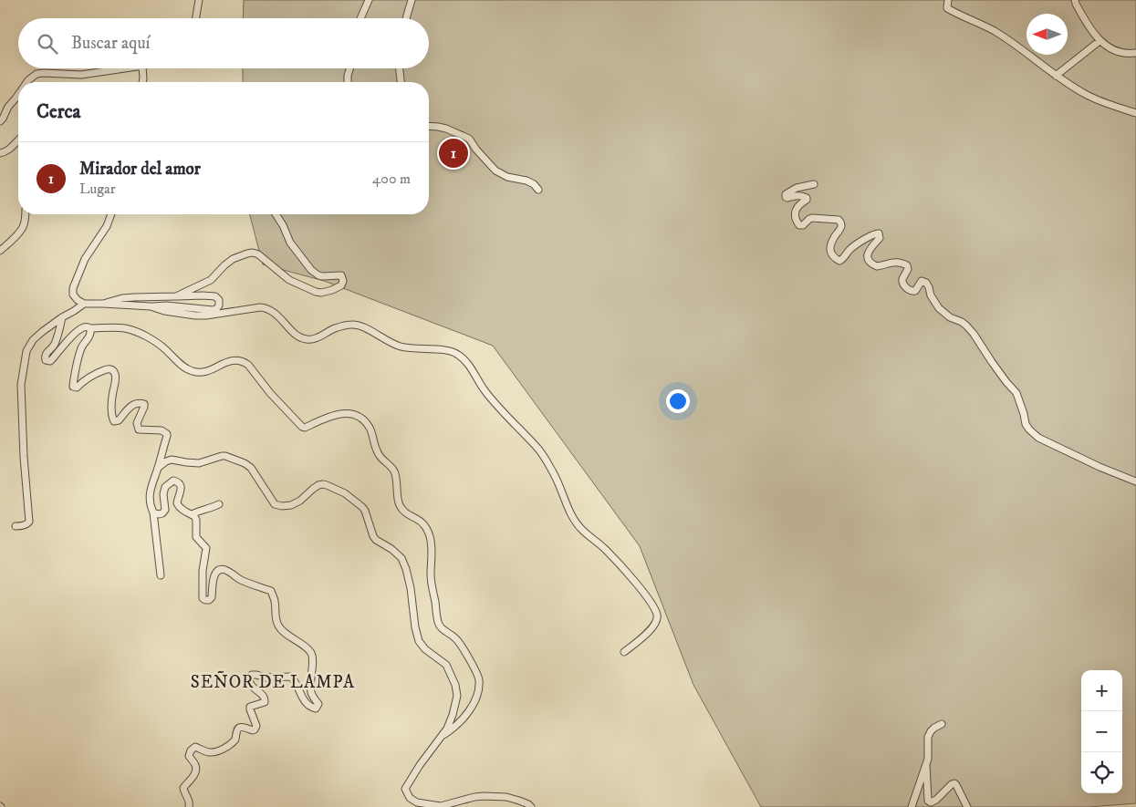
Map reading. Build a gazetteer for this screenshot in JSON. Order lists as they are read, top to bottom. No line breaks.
{"districts":["SEÑOR DE LAMPA"],"north":"left","page":{"search":"Buscar aquí","heading":"Cerca","pins":"1","list":[{"mark":"1","name":"Mirador del amor","note":"Lugar","value":"400 m"}],"map_buttons":["+","−"]}}
